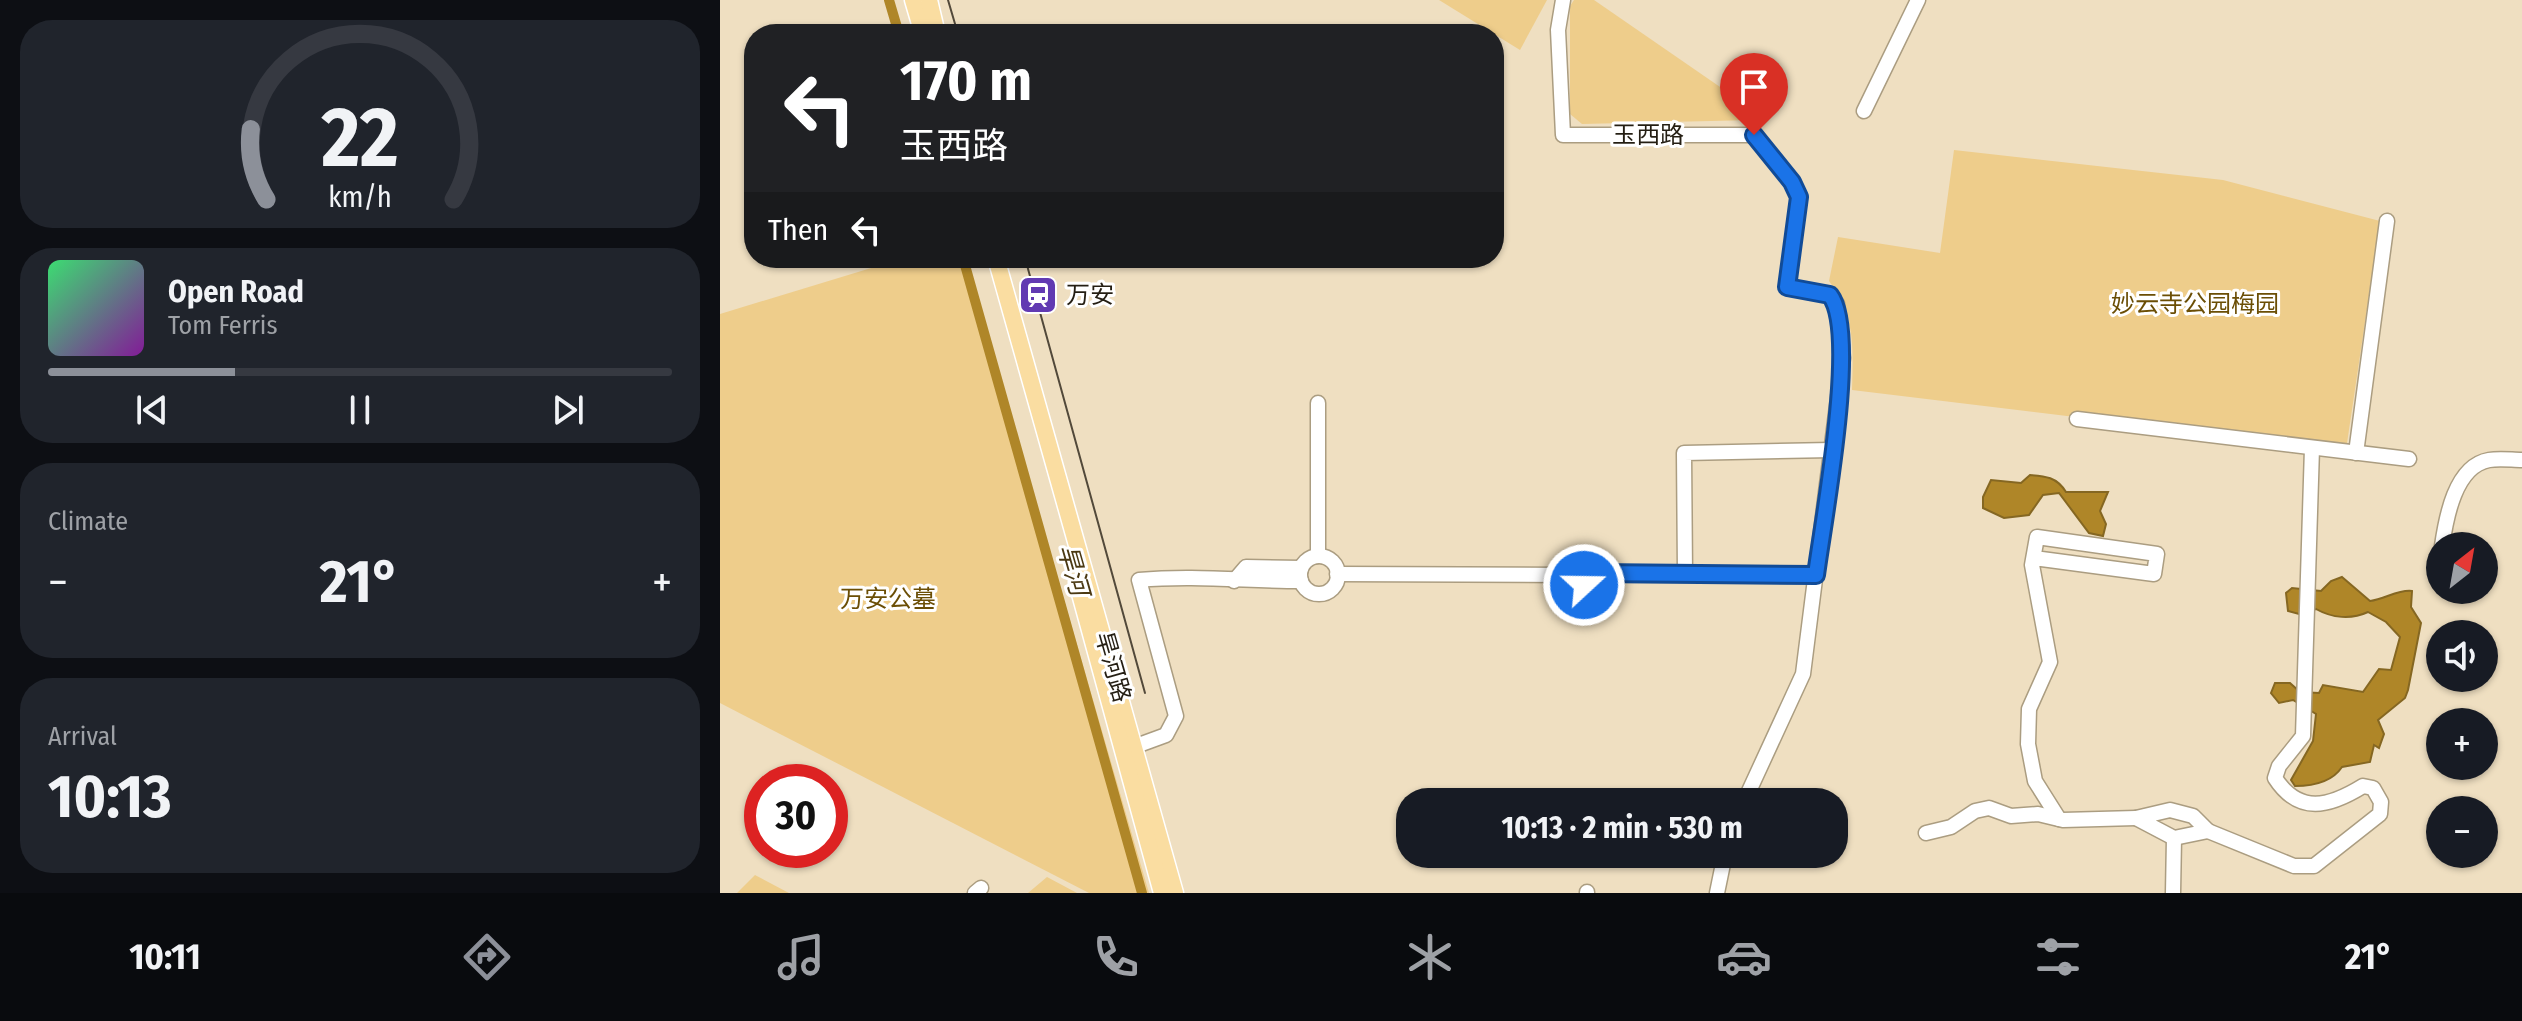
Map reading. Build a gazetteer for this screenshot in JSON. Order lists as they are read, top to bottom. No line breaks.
{"streets":{"main road":["旱河路"],"street":["玉西路"]},"water":["旱河"],"parks":["妙云寺公园梅园","万安公墓"],"places":{"station":["万安"]},"north":"top right","page":{"turn":["170 m","玉西路"],"then":"Then","song":["Open Road","Tom Ferris"],"tile":["Climate",["Arrival","10:13"]],"map_buttons":["+","−"],"heat":["−","21°","+"],"limit":"30","trip":"10:13 · 2 min · 530 m","tabs":["10:11","21°"],"gauge":["22","km/h"]}}
